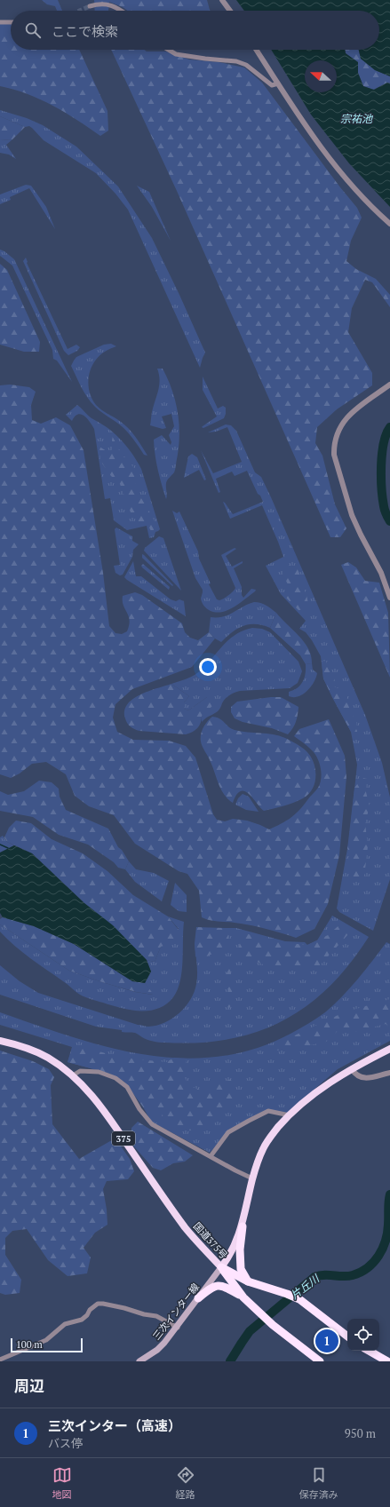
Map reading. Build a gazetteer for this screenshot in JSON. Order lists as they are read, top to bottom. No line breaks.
{"streets":{"highway":["375","国道375号"],"main road":["三次インター線"]},"crossings":[["国道375号","三次インター線"]],"water":["宗祐池","片丘川"],"scale_bar":"100 m","north":"left","page":{"search":"ここで検索","pins":"1","scale":"100 m","heading":"周辺","list":[{"mark":"1","name":"三次インター（高速）","note":"バス停","value":"950 m"}],"nav":["地図","経路","保存済み"]}}
